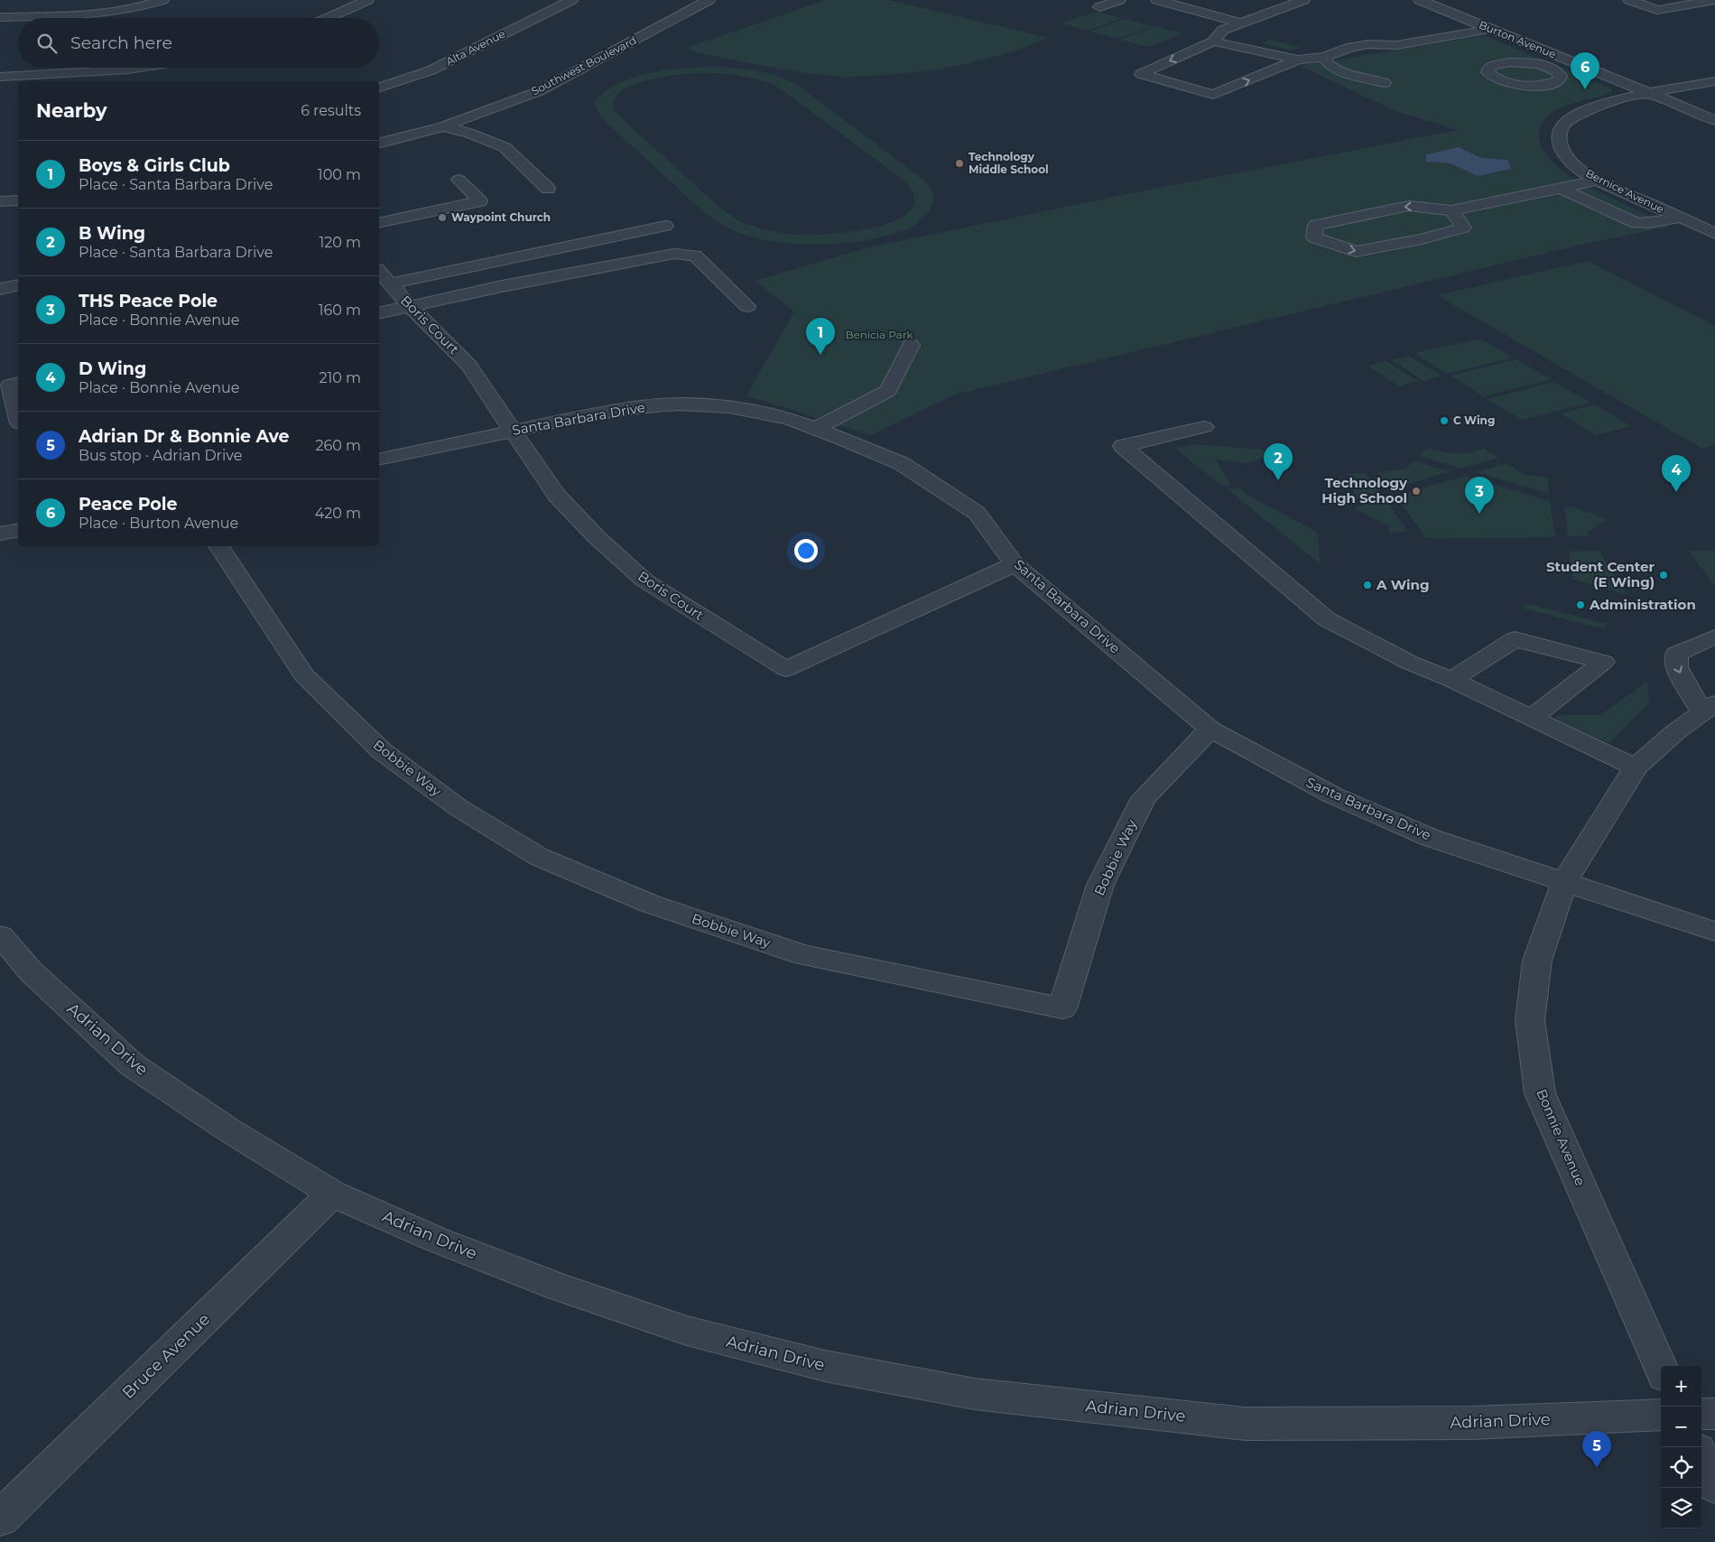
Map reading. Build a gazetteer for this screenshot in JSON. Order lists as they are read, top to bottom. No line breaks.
{"streets":{"street":["Burton Avenue","Alta Avenue","Southwest Boulevard","Bernice Avenue","Boris Court","Santa Barbara Drive","Bobbie Way","Adrian Drive","Bonnie Avenue","Bruce Avenue"]},"crossings":[["Burton Avenue","Bernice Avenue"],["Boris Court","Santa Barbara Drive"],["Santa Barbara Drive","Bobbie Way"],["Santa Barbara Drive","Bonnie Avenue"],["Adrian Drive","Bruce Avenue"]],"parks":["Benicia Park"],"places":["Technology Middle School","Waypoint Church","C Wing","Technology High School","Student Center (E Wing)","A Wing","Administration"],"page":{"search":"Search here","pins":["6","1","2","4","3","5"],"heading":["Nearby","6 results"],"list":[{"mark":"1","name":"Boys & Girls Club","note":"Place · Santa Barbara Drive","value":"100 m"},{"mark":"2","name":"B Wing","note":"Place · Santa Barbara Drive","value":"120 m"},{"mark":"3","name":"THS Peace Pole","note":"Place · Bonnie Avenue","value":"160 m"},{"mark":"4","name":"D Wing","note":"Place · Bonnie Avenue","value":"210 m"},{"mark":"5","name":"Adrian Dr & Bonnie Ave","note":"Bus stop · Adrian Drive","value":"260 m"},{"mark":"6","name":"Peace Pole","note":"Place · Burton Avenue","value":"420 m"}],"map_buttons":["+","−"]}}
